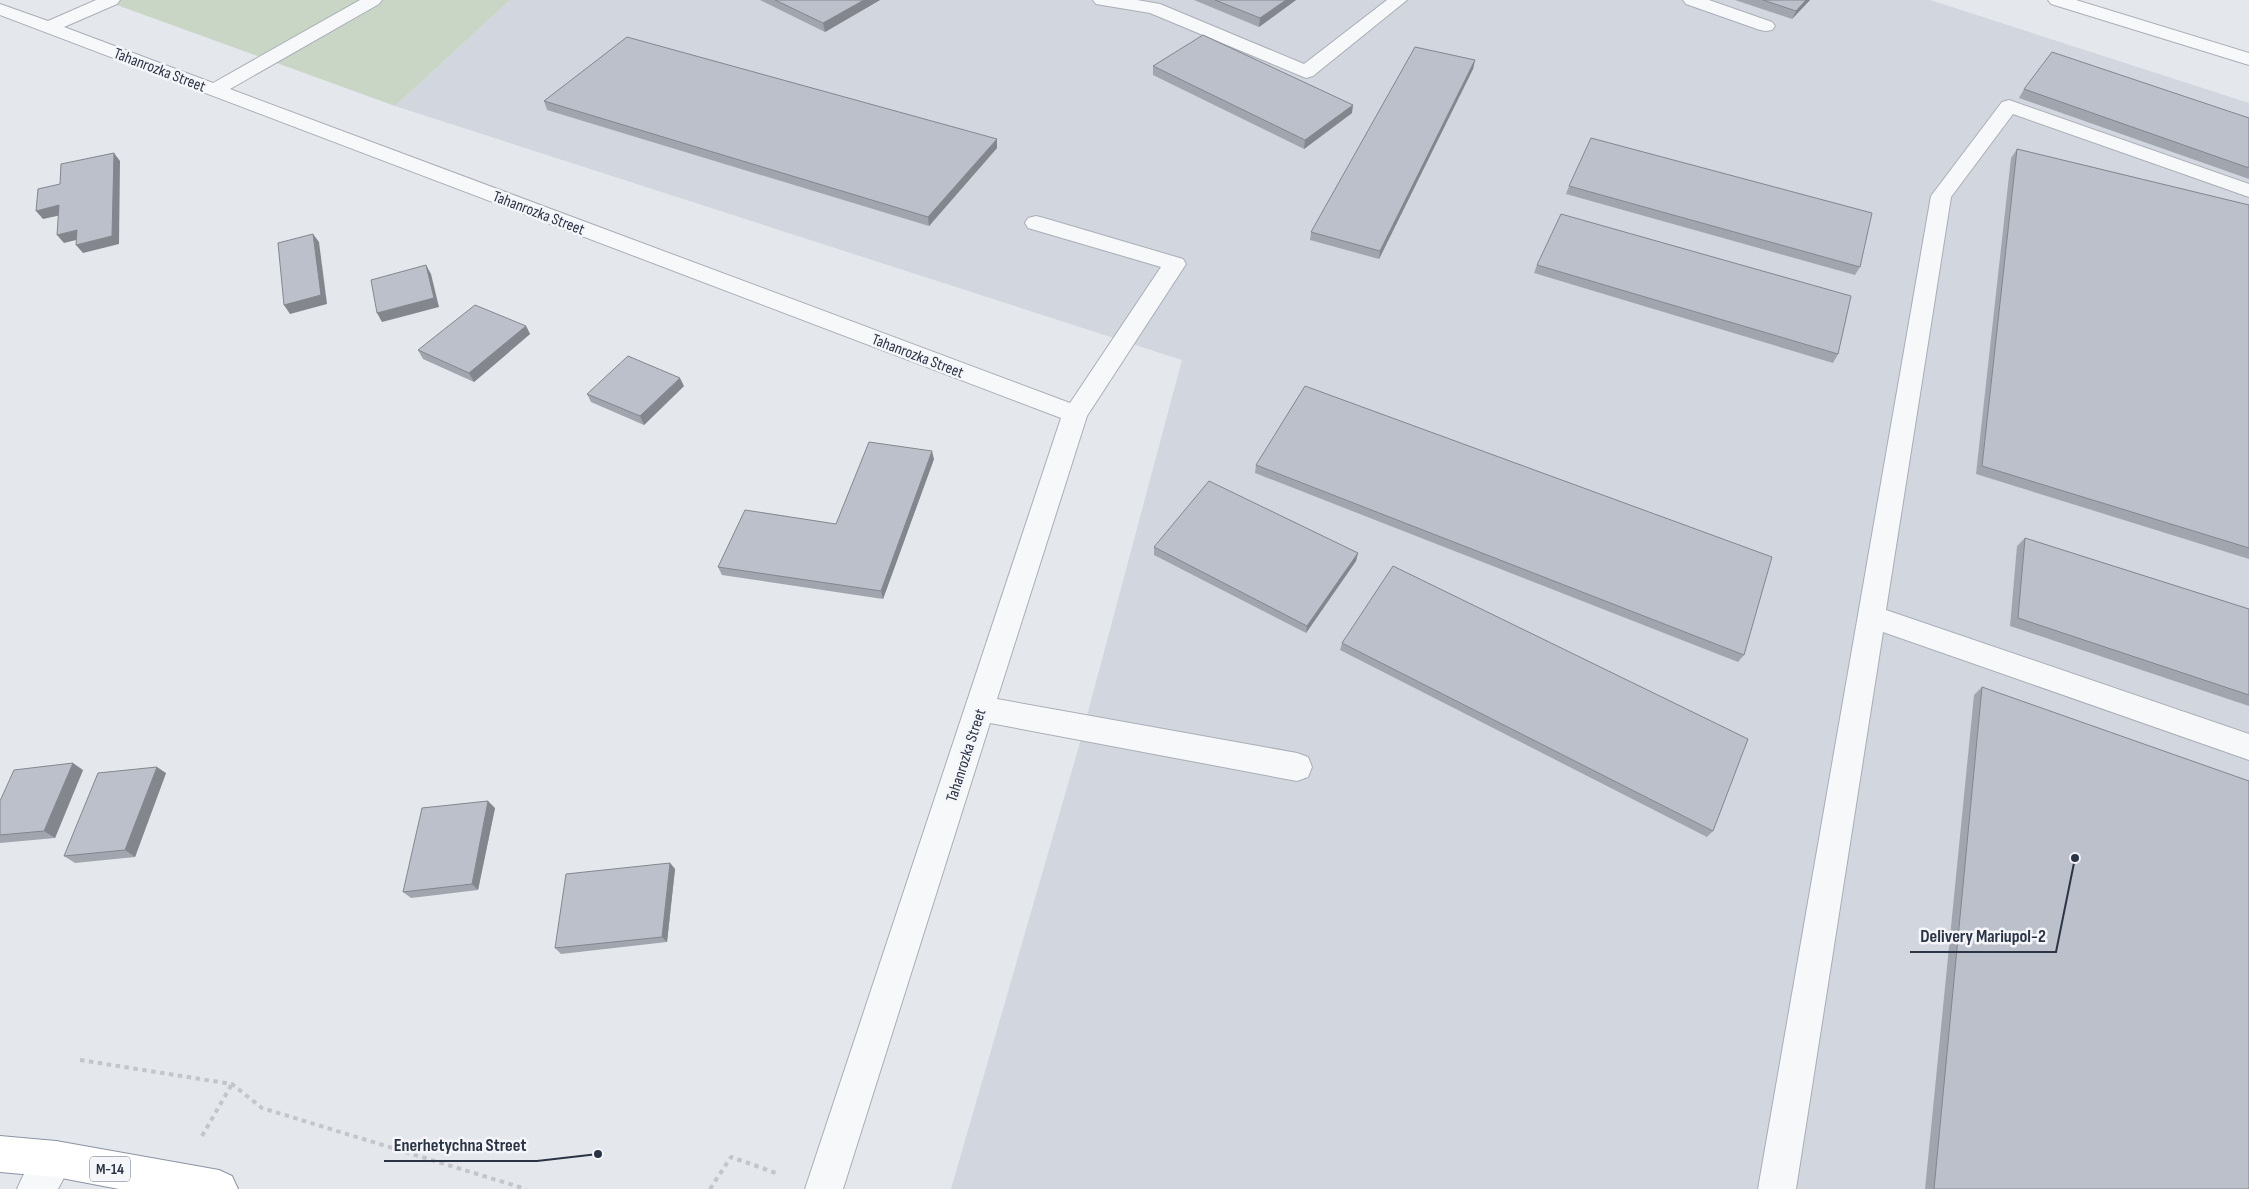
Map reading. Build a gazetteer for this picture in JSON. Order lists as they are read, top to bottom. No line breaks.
{"streets":{"highway":["М-14"],"street":["Tahanrozka Street"]},"places":["Delivery Mariupol-2","Enerhetychna Street"]}
